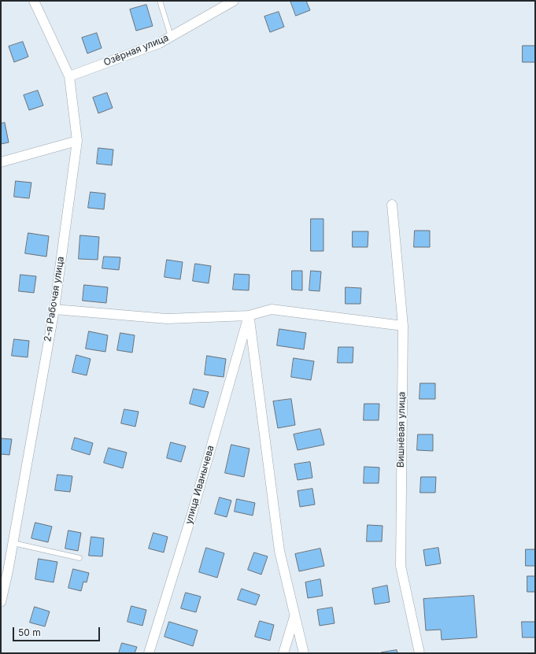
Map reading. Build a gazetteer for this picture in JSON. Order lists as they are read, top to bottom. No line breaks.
{"streets":{"street":["Озёрная улица","2-я Рабочая улица","Вишнёвая улица","улица Иванычева"]},"crossings":[["Озёрная улица","2-я Рабочая улица"]],"scale_bar":"50 m"}
